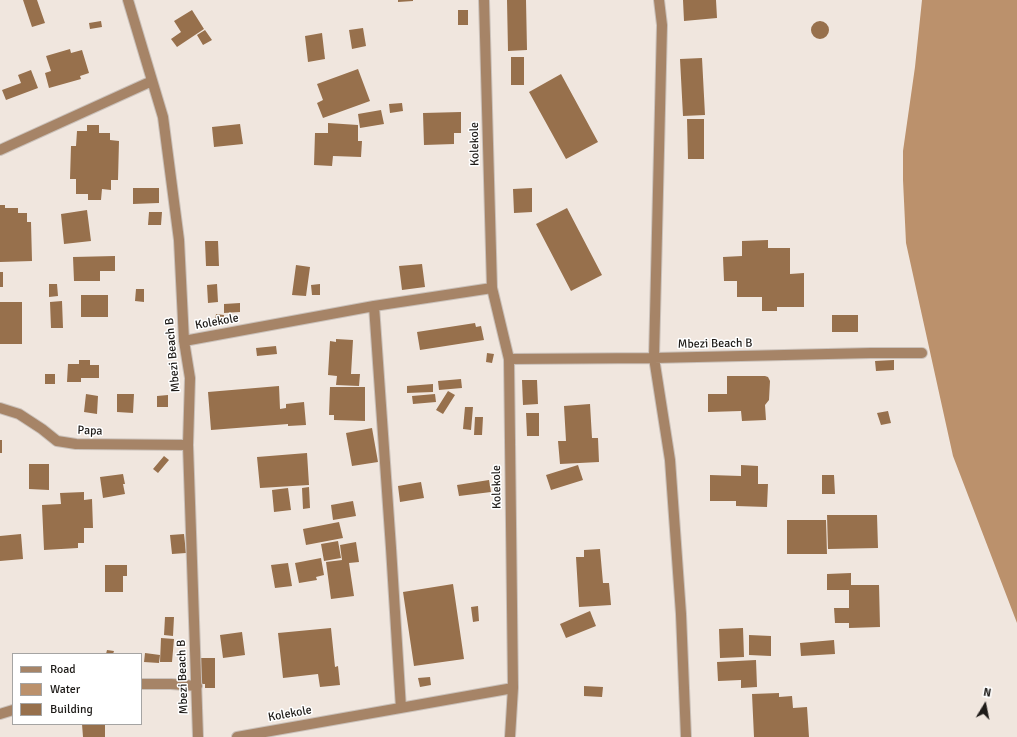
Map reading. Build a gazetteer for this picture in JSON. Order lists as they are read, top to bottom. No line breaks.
{"streets":{"street":["Kolekole","Mbezi Beach B","Papa"]},"crossings":[["Kolekole","Mbezi Beach B"],["Mbezi Beach B","Papa"]],"legend":["Road","Water","Building"],"north":"top"}
